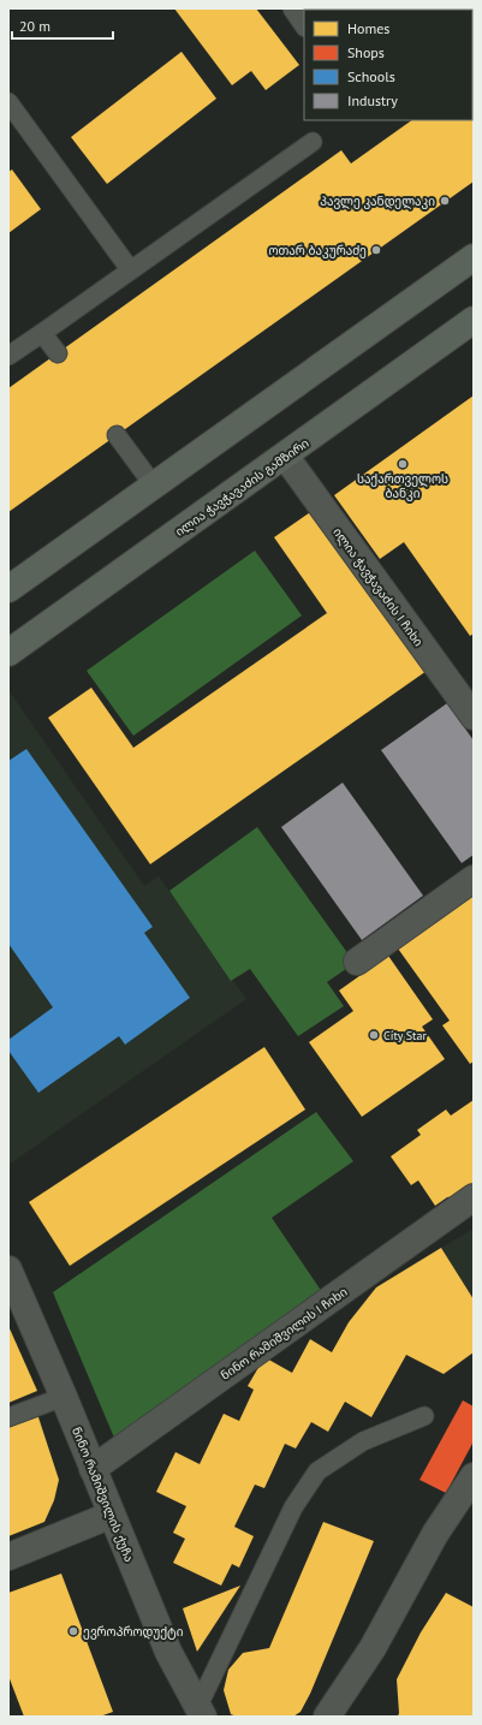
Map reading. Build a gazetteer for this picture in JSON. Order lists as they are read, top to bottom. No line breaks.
{"streets":{"main road":["ილია ჭავჭავაძის გამზირი"],"street":["ილია ჭავჭავაძის I ჩიხი","ნინო რამიშვილის I ჩიხი","ნინო რამიშვილის ქუჩა"]},"crossings":[["ილია ჭავჭავაძის გამზირი","ილია ჭავჭავაძის I ჩიხი"],["ნინო რამიშვილის I ჩიხი","ნინო რამიშვილის ქუჩა"]],"places":["პავლე კანდელაკი","ოთარ ბაკურაძე","საქართველოს ბანკი","City Star","ევროპროდუქტი"],"legend":["Homes","Shops","Schools","Industry"],"scale_bar":"20 m"}
